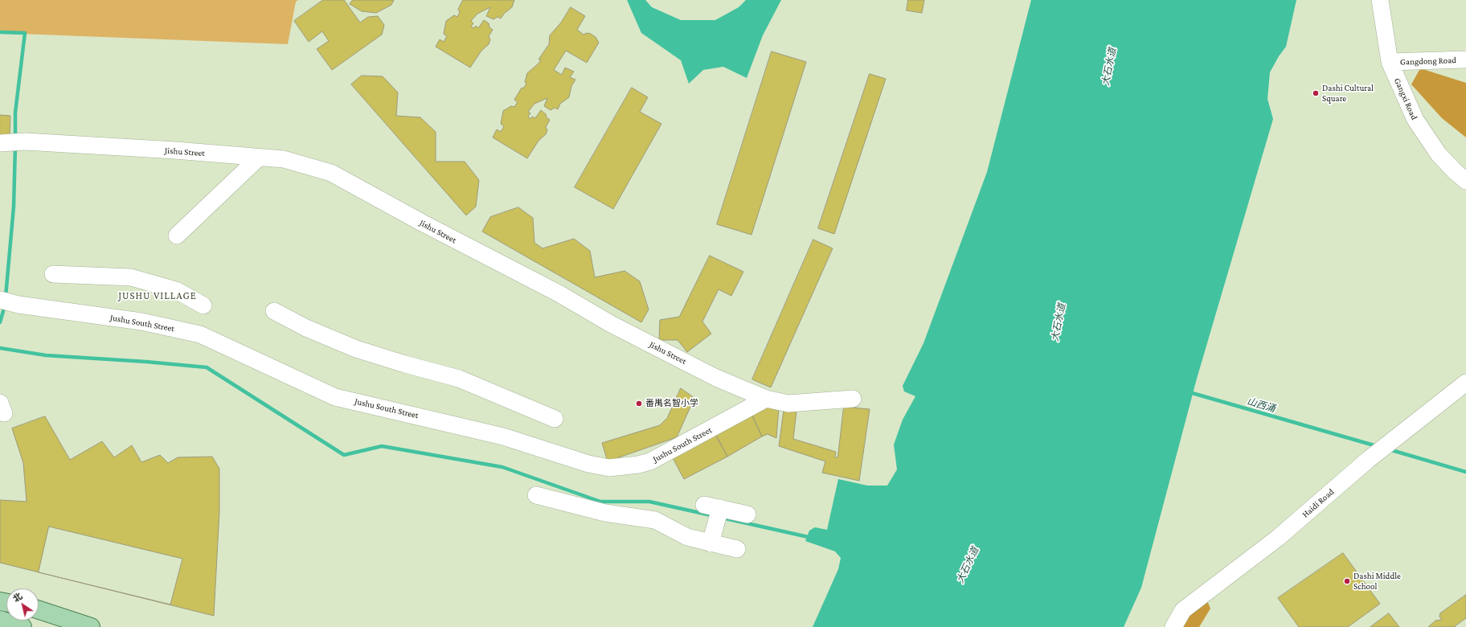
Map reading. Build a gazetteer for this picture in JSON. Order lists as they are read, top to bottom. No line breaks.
{"streets":{"street":["Gangdong Road","Gangxi Road","Jishu Street","Jushu South Street","Haidi Road"]},"crossings":[["Gangdong Road","Gangxi Road"],["Jishu Street","Jushu South Street"]],"districts":["JUSHU VILLAGE"],"water":["大石水道","山西涌"],"places":["Dashi Cultural Square","番禺名智小学","Dashi Middle School"],"north":"top left"}
